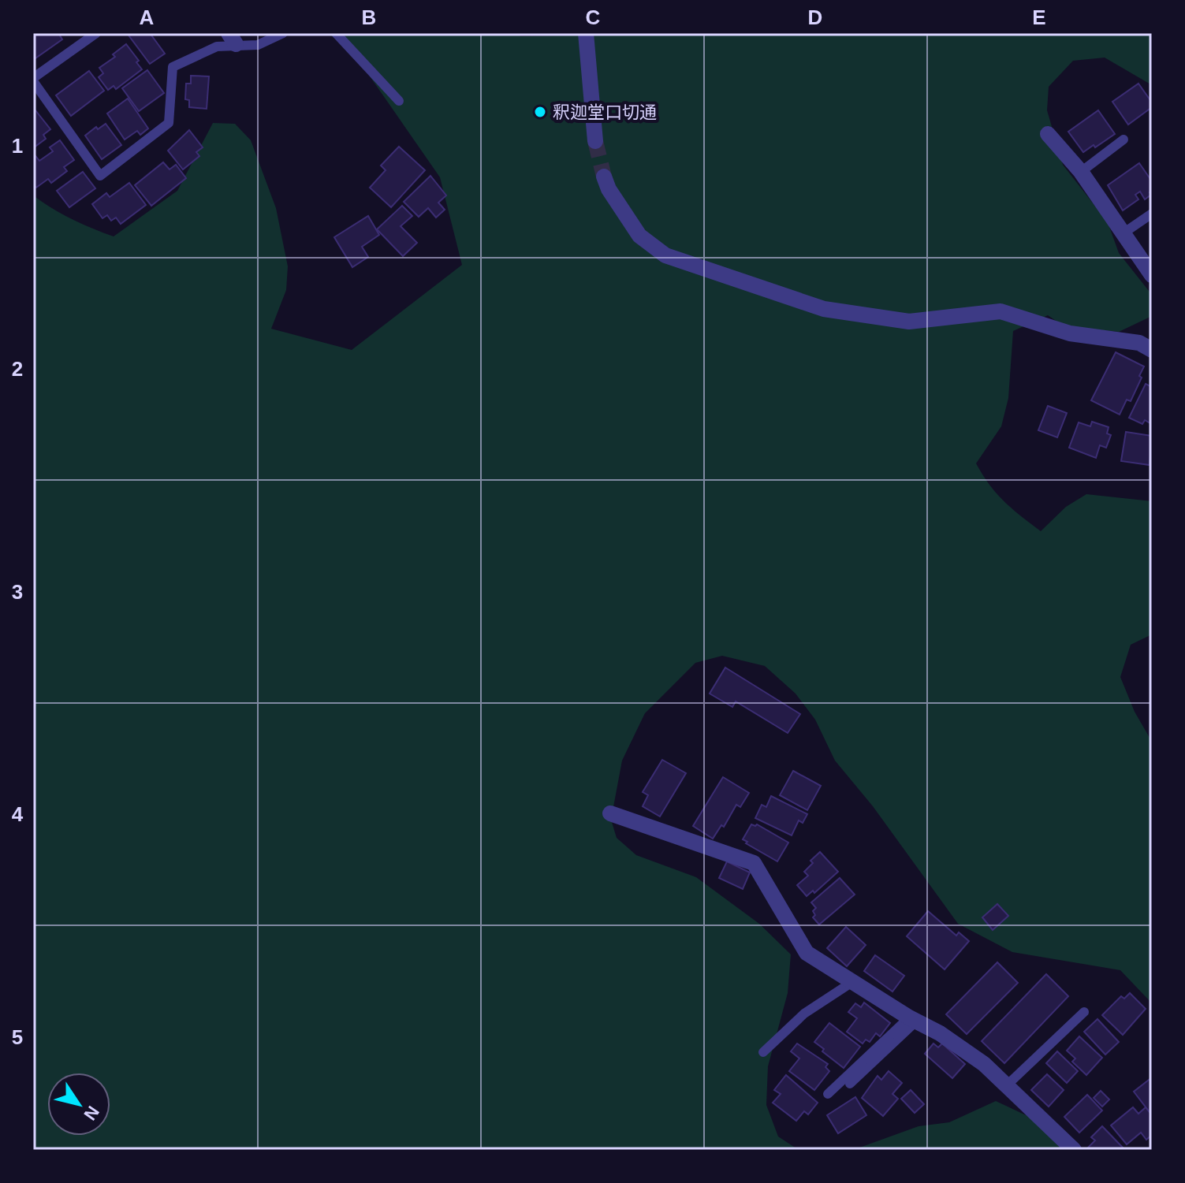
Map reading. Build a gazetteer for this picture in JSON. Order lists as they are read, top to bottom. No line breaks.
{"places":["釈迦堂口切通"],"north":"bottom right","grid":{"columns":["A","B","C","D","E"],"rows":["1","2","3","4","5"]}}
